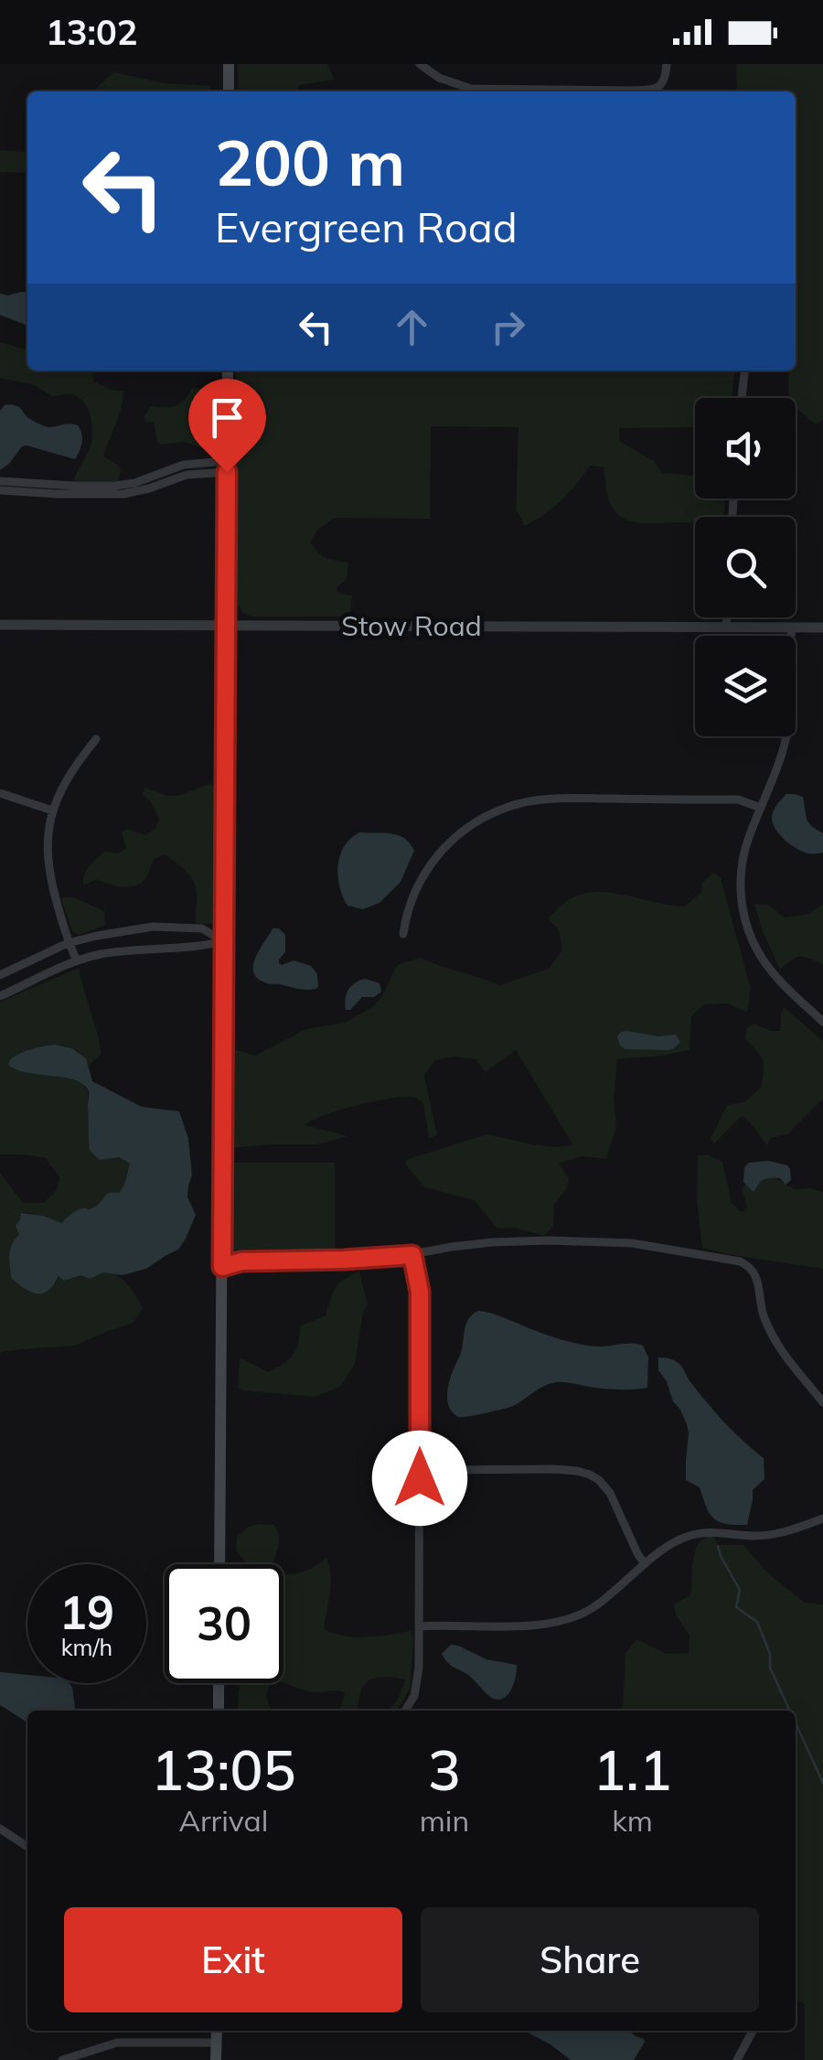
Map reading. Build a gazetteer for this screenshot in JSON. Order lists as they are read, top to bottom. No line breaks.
{"streets":{"street":["Stow Road"]},"page":{"status":"13:02","turn":["200 m","Evergreen Road"],"speed":"19 km/h","limit":"30","eta":["13:05","Arrival","3","min","1.1","km"],"buttons":["Exit","Share"]}}
